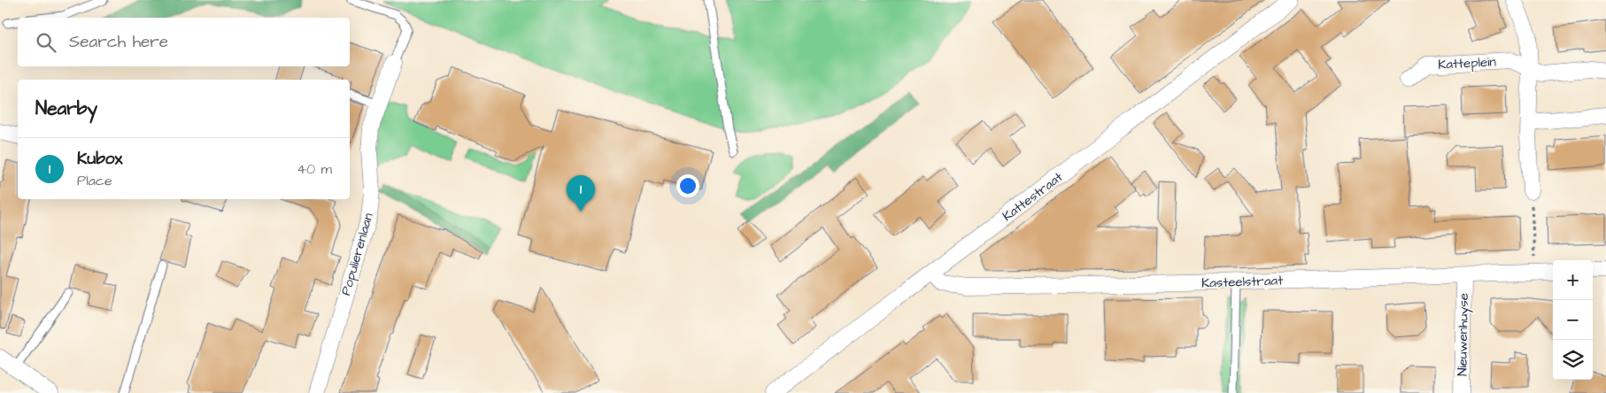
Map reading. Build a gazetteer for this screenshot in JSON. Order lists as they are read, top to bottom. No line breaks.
{"streets":{"street":["Katteplein","Kattestraat","Populierenlaan","Kasteelstraat","Nieuwenhuyse"]},"crossings":[["Kattestraat","Kasteelstraat"],["Kasteelstraat","Nieuwenhuyse"]],"page":{"search":"Search here","heading":"Nearby","list":[{"mark":"1","name":"Kubox","note":"Place","value":"40 m"}],"pins":"1","map_buttons":["+","−"]}}
